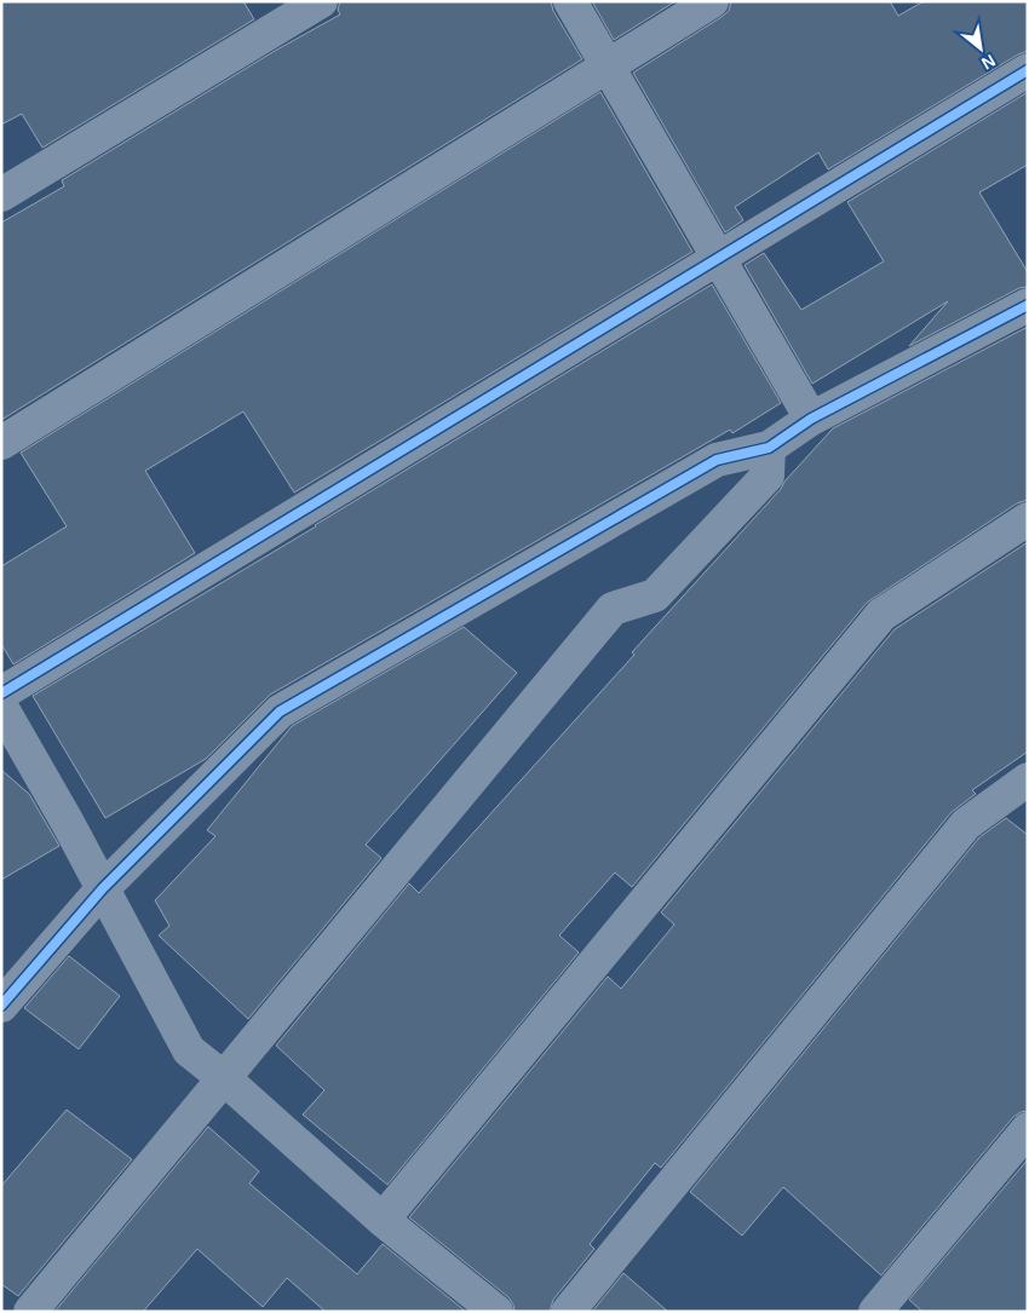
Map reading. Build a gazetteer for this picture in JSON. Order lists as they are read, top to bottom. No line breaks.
{"north":"bottom right"}
